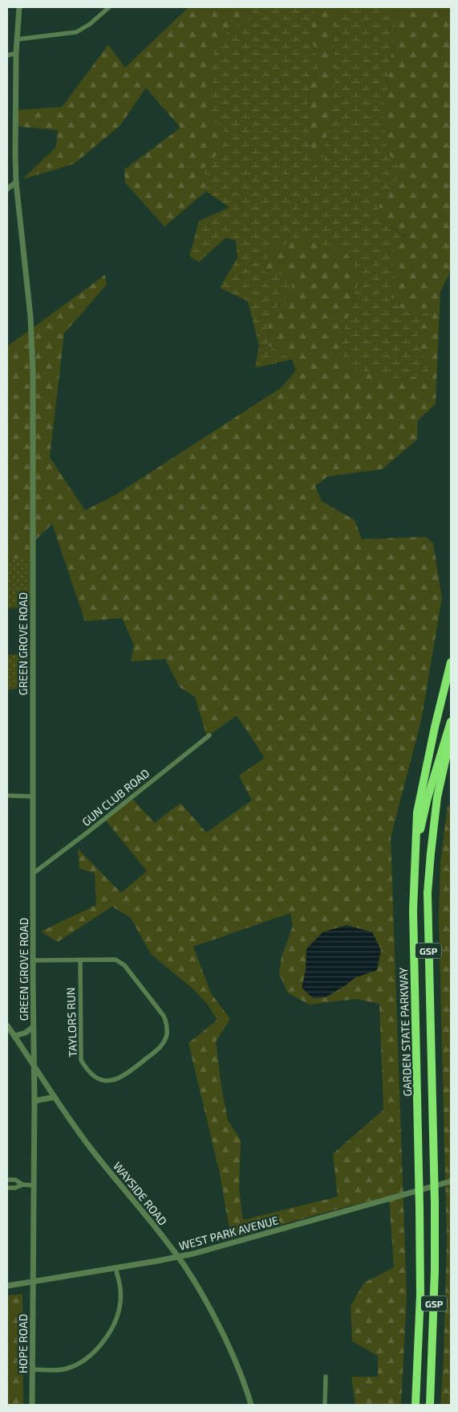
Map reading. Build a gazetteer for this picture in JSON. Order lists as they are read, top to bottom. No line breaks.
{"streets":{"highway":["GSP","GARDEN STATE PARKWAY"],"street":["GREEN GROVE ROAD","GUN CLUB ROAD","TAYLORS RUN","WAYSIDE ROAD","WEST PARK AVENUE","HOPE ROAD"]},"crossings":[["GREEN GROVE ROAD","GUN CLUB ROAD"],["GREEN GROVE ROAD","TAYLORS RUN"],["GREEN GROVE ROAD","WAYSIDE ROAD"],["GREEN GROVE ROAD","WEST PARK AVENUE"],["GREEN GROVE ROAD","HOPE ROAD"],["WAYSIDE ROAD","WEST PARK AVENUE"],["WEST PARK AVENUE","HOPE ROAD"]]}
